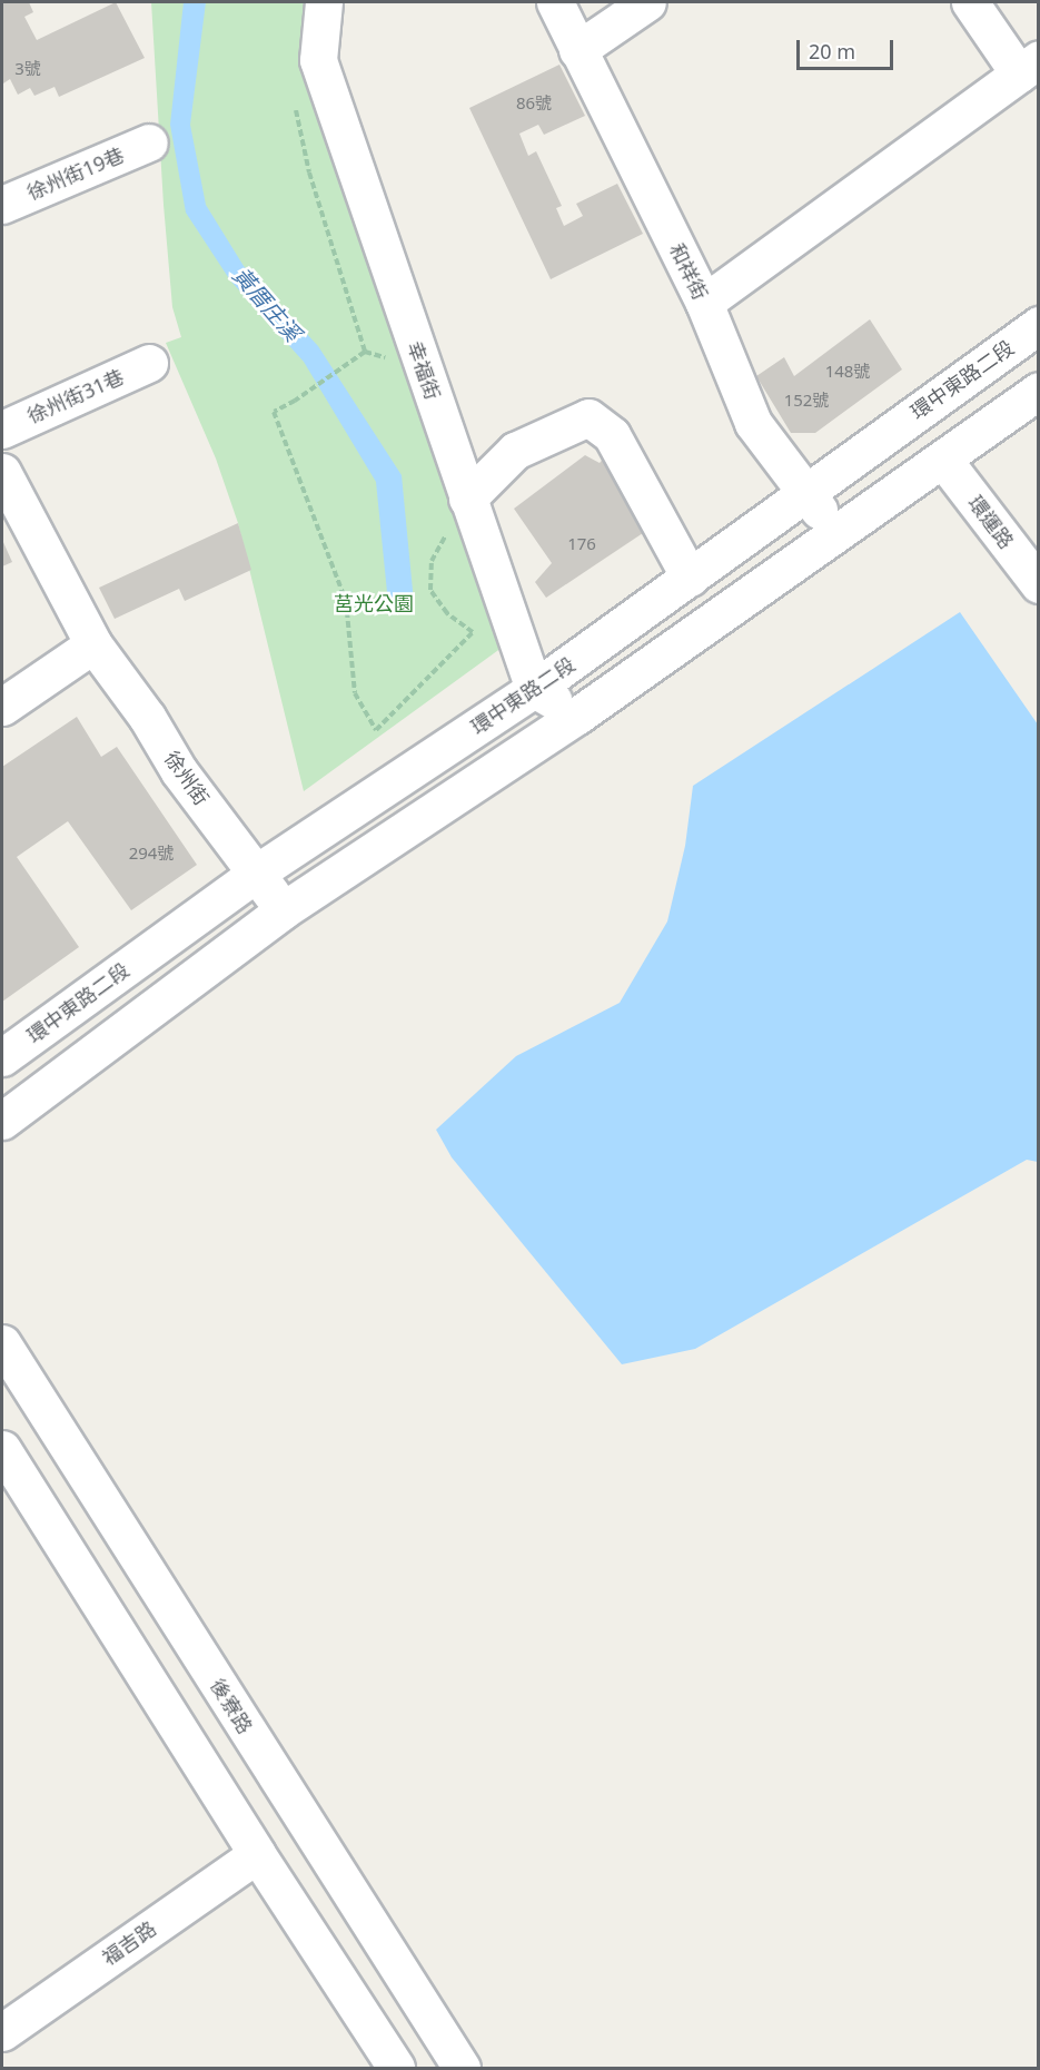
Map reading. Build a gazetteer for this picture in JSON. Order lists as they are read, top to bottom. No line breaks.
{"streets":{"street":["徐州街19巷","和祥街","幸福街","環中東路二段","徐州街31巷","環運路","徐州街","後寮路","福吉路"]},"crossings":[["和祥街","環中東路二段"],["幸福街","環中東路二段"],["環中東路二段","徐州街"]],"water":["黃厝庄溪"],"parks":["莒光公園"],"house_numbers":["3號","86號","148號","152號","176","294號"],"scale_bar":"20 m"}
